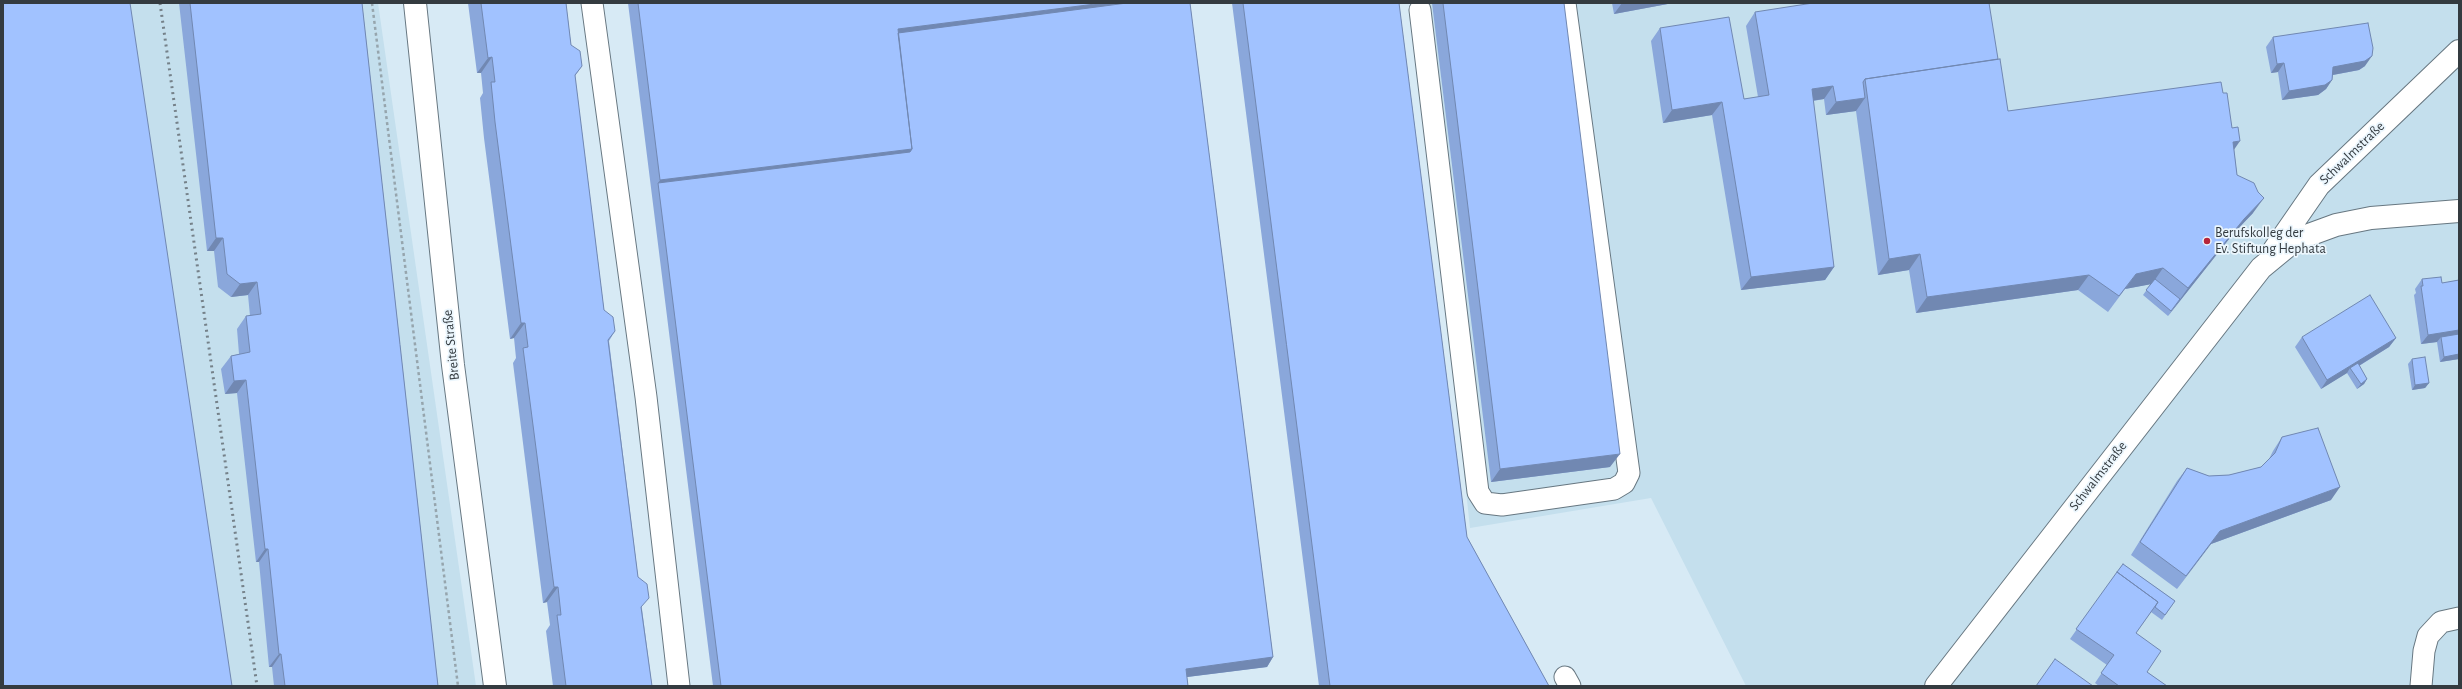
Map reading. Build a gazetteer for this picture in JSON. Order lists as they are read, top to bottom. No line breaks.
{"streets":{"street":["Schwalmstraße","Breite Straße"]},"places":["Berufskolleg der Ev. Stiftung Hephata"]}
